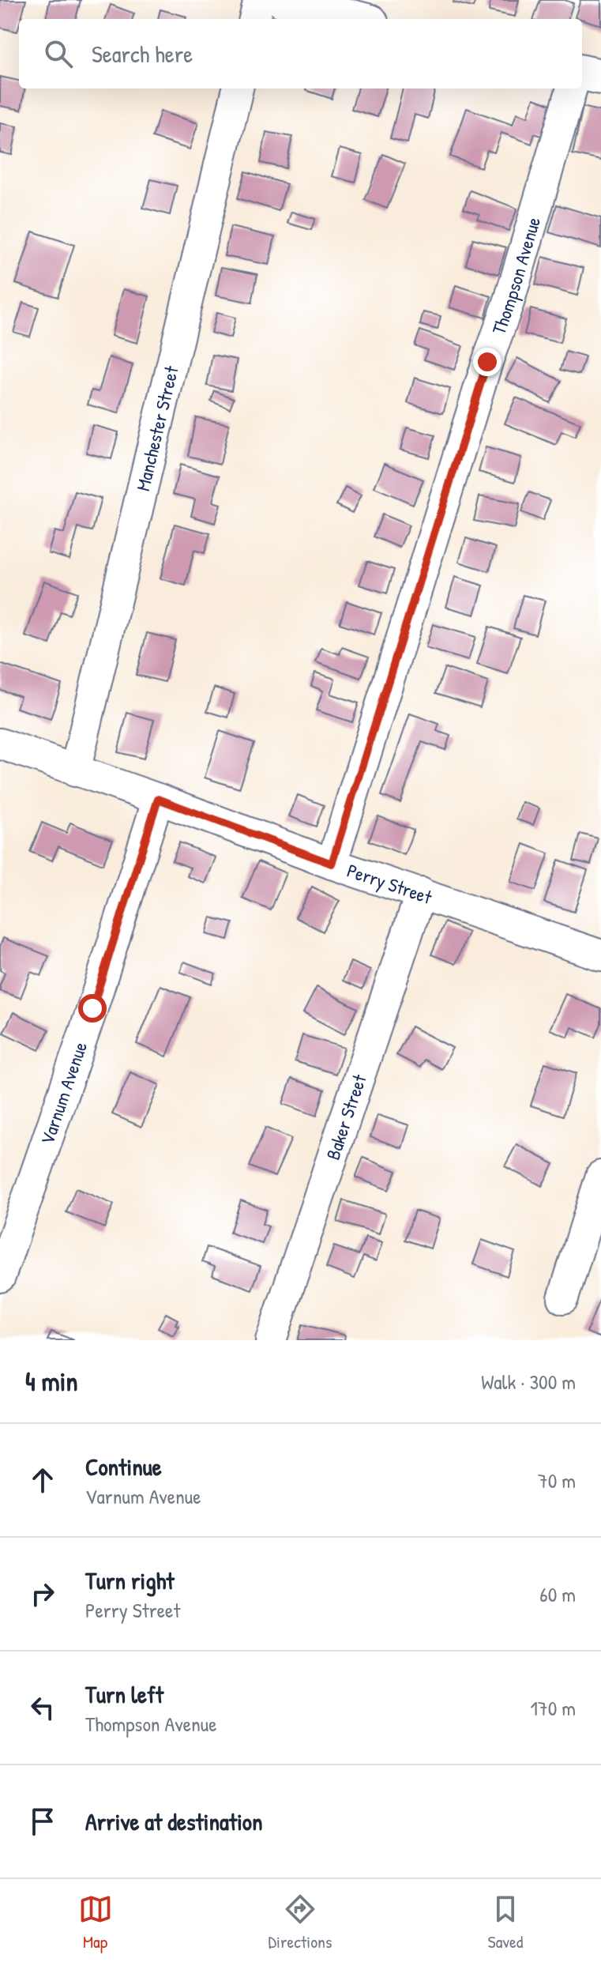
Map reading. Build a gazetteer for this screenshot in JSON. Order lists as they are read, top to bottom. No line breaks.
{"streets":{"street":["Thompson Avenue","Manchester Street","Perry Street","Varnum Avenue","Baker Street"]},"crossings":[["Thompson Avenue","Perry Street"],["Manchester Street","Perry Street"],["Perry Street","Varnum Avenue"],["Perry Street","Baker Street"]],"page":{"search":"Search here","heading":["4 min","Walk · 300 m"],"list":[["Continue","Varnum Avenue","70 m"],["Turn right","Perry Street","60 m"],["Turn left","Thompson Avenue","170 m"],"Arrive at destination"],"nav":["Map","Directions","Saved"]}}
